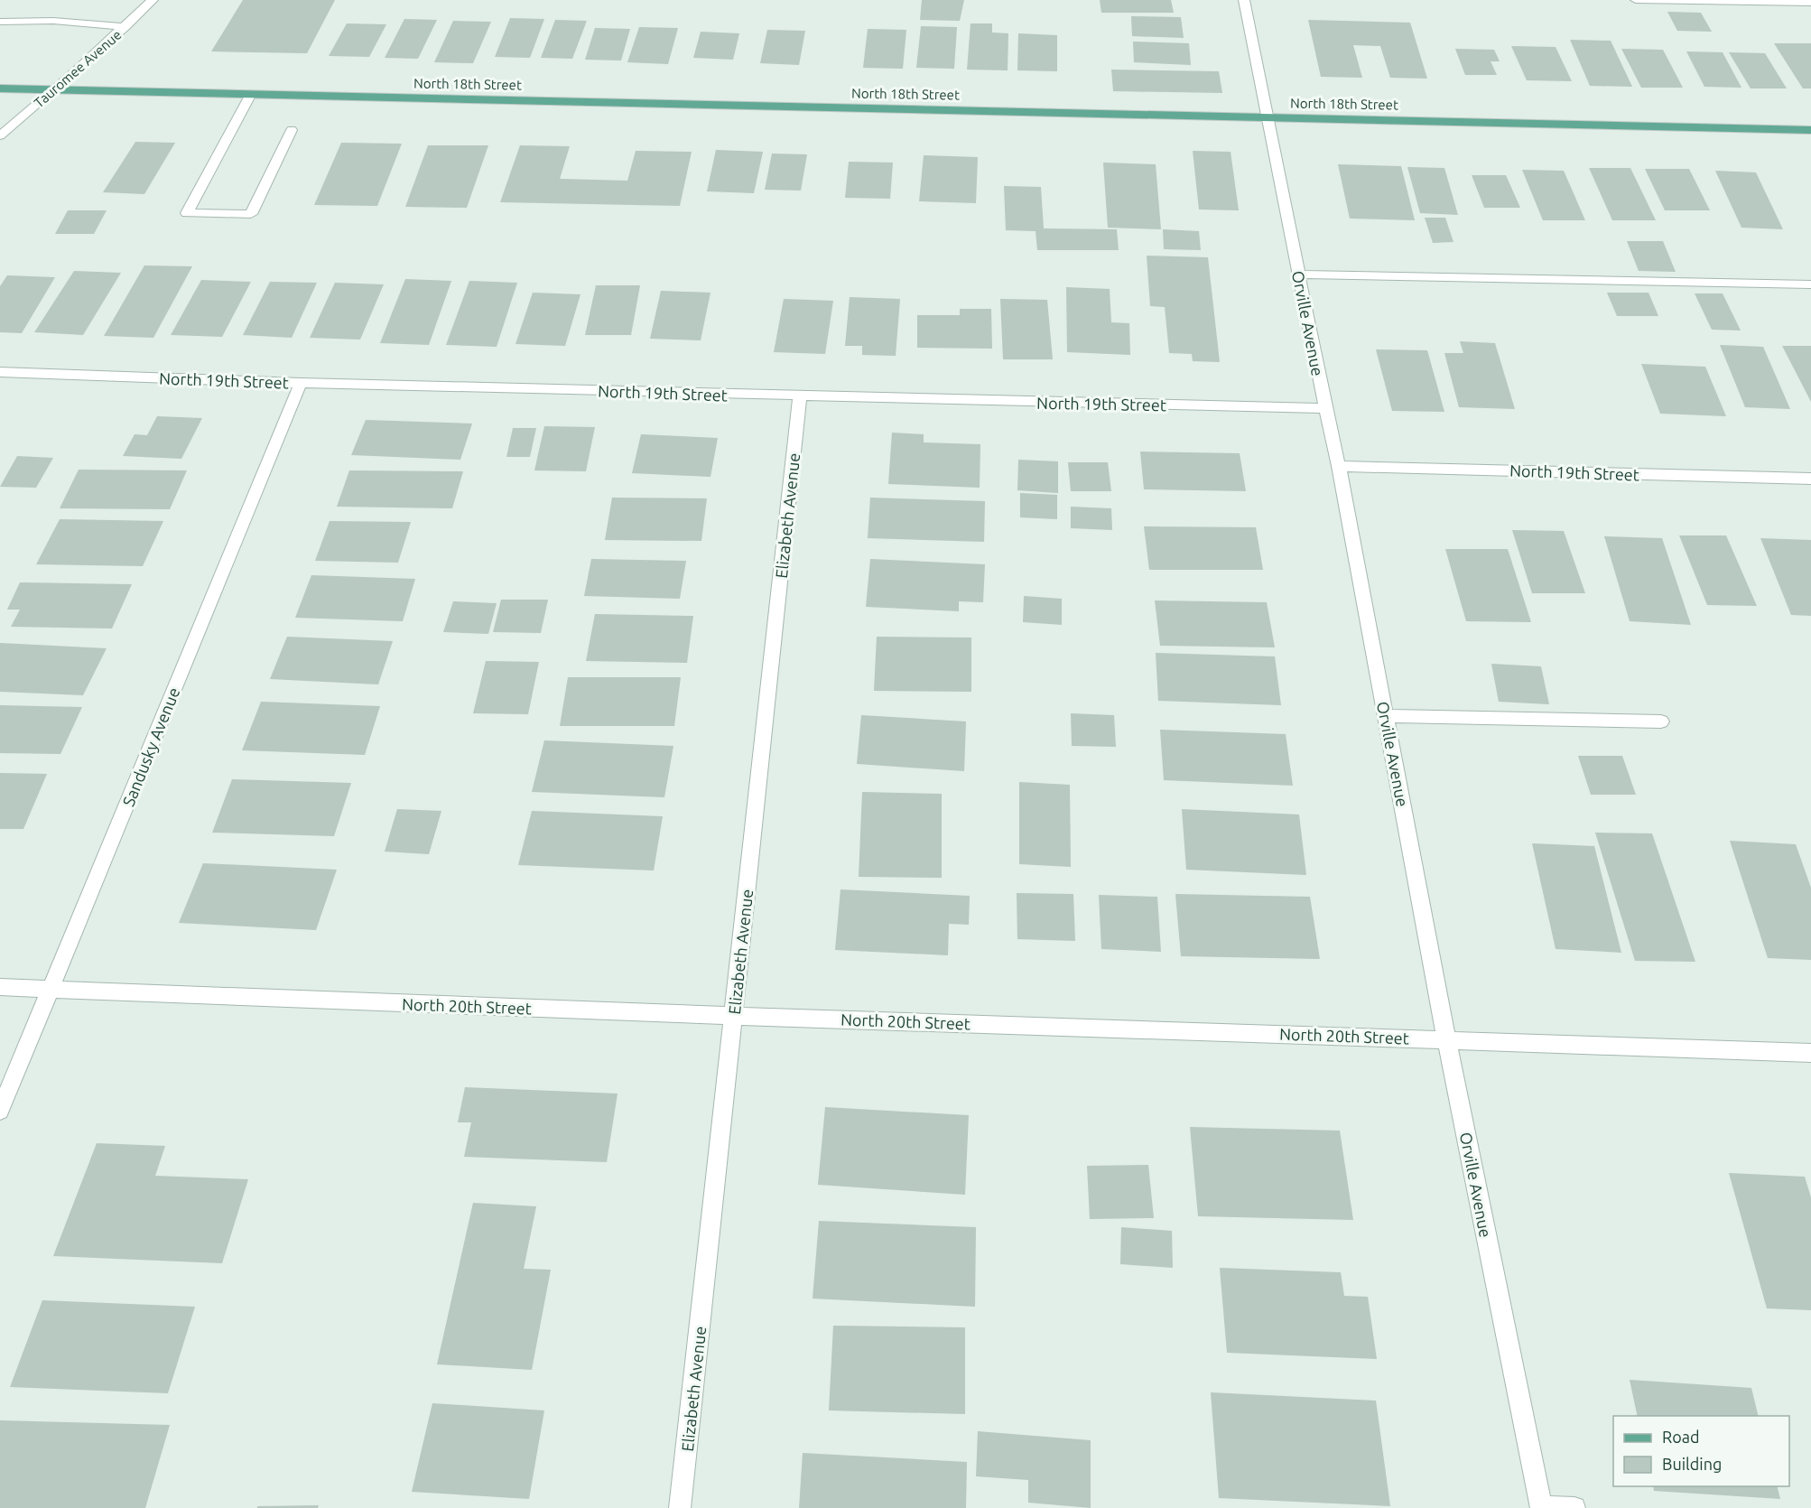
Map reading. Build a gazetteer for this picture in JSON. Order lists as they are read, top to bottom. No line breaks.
{"streets":{"main road":["North 18th Street"],"street":["Tauromee Avenue","Orville Avenue","North 19th Street","Elizabeth Avenue","Sandusky Avenue","North 20th Street"]},"crossings":[["Tauromee Avenue","North 18th Street"],["North 18th Street","Orville Avenue"],["Orville Avenue","North 19th Street"],["Orville Avenue","North 20th Street"],["North 19th Street","Elizabeth Avenue"],["North 19th Street","Sandusky Avenue"],["Elizabeth Avenue","North 20th Street"],["Sandusky Avenue","North 20th Street"]],"legend":["Road","Building"]}
